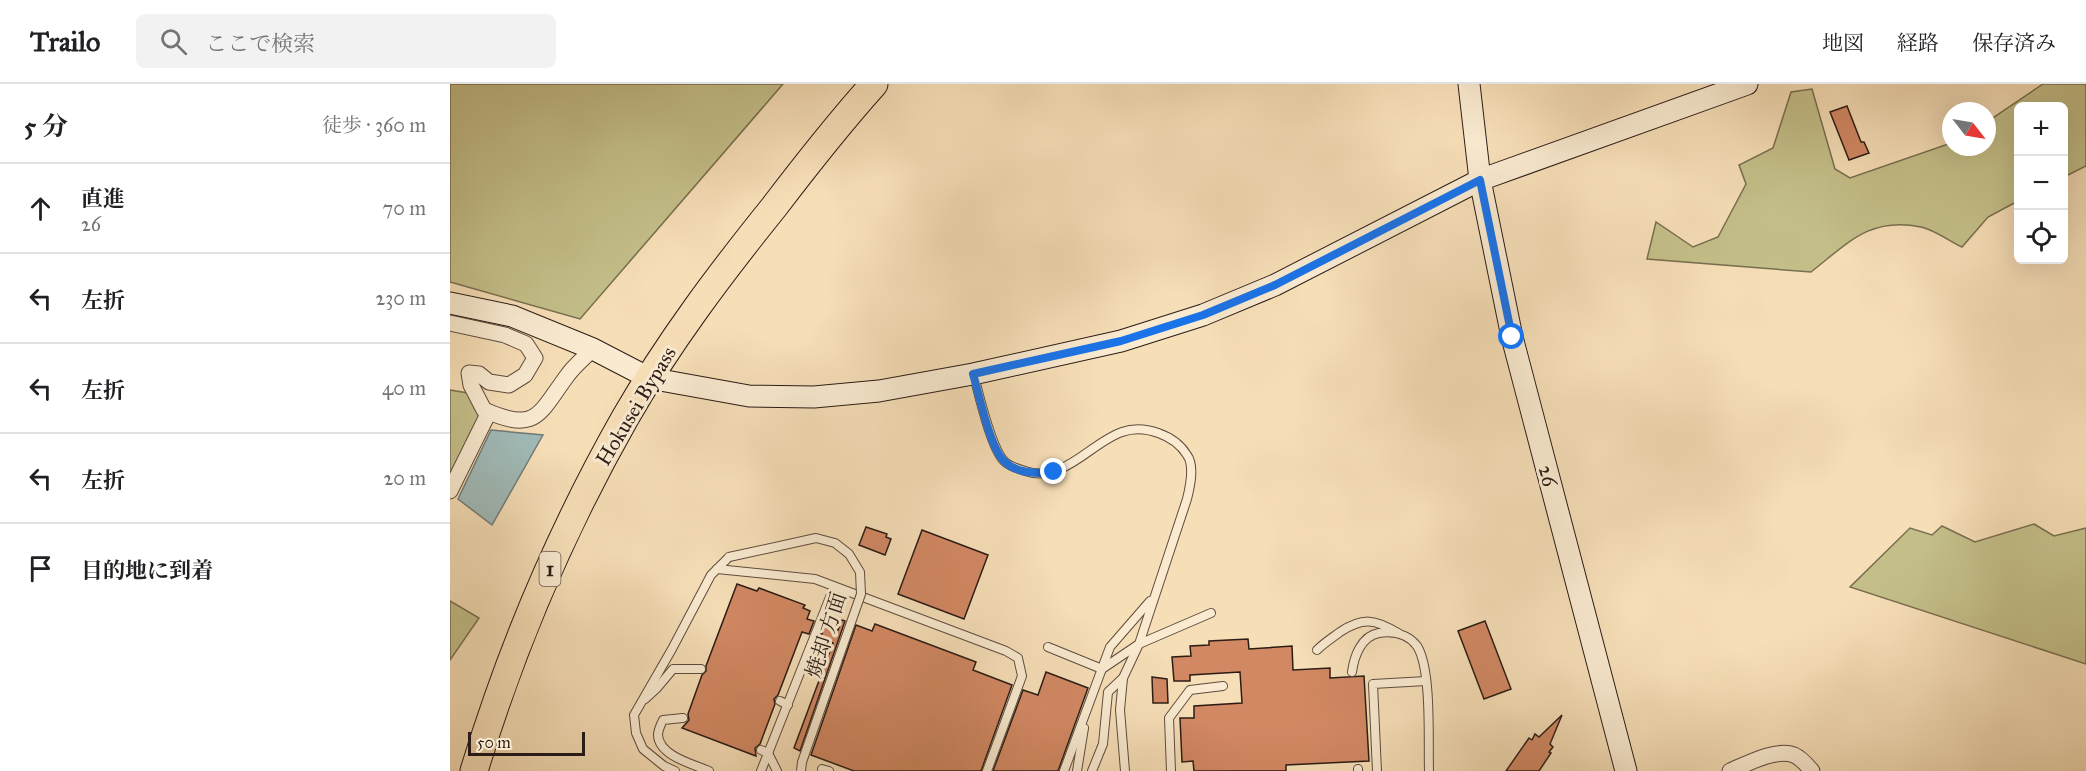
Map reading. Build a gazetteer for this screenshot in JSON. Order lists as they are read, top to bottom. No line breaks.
{"streets":{"highway":["Hokusei Bypass","1"],"street":["26"],"lane":["焼却 方面"]},"scale_bar":"50 m","north":"bottom right","page":{"header":"Trailo","search":"ここで検索","nav":["地図","経路","保存済み"],"heading":["5 分","徒歩 · 360 m"],"map_buttons":["+","−"],"list":[["直進","26","70 m"],["左折","230 m"],["左折","40 m"],["左折","20 m"],"目的地に到着"],"scale":"50 m"}}
